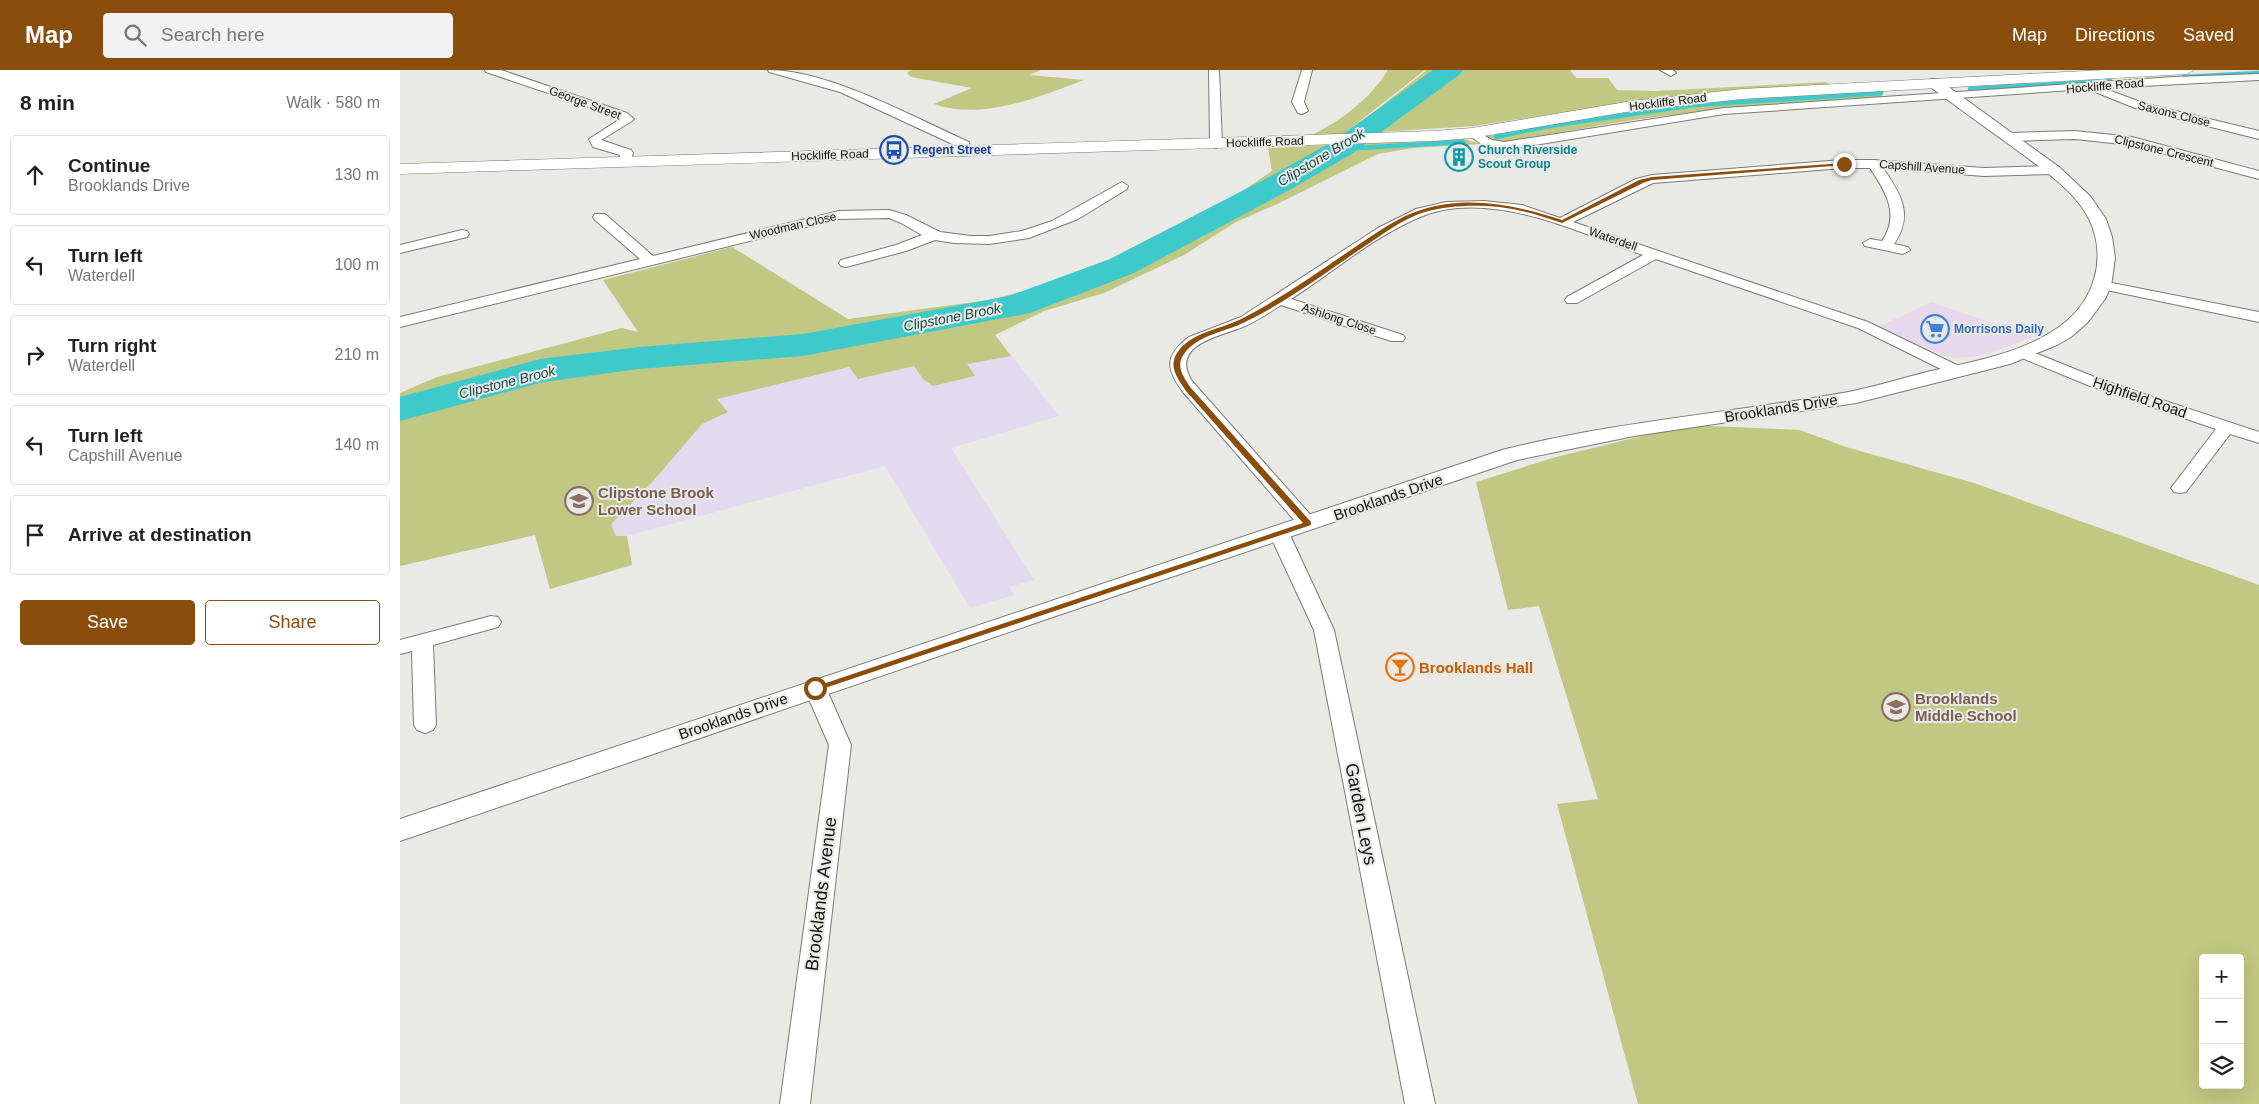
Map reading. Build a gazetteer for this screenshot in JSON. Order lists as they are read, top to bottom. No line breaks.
{"streets":{"main road":["Hockliffe Road"],"street":["George Street","Saxons Close","Clipstone Crescent","Capshill Avenue","Woodman Close","Waterdell","Ashlong Close","Highfield Road","Brooklands Drive","Garden Leys","Brooklands Avenue"]},"crossings":[["Hockliffe Road","George Street"],["Hockliffe Road","Saxons Close"],["Hockliffe Road","Brooklands Drive"],["Clipstone Crescent","Brooklands Drive"],["Capshill Avenue","Waterdell"],["Capshill Avenue","Brooklands Drive"],["Waterdell","Ashlong Close"],["Waterdell","Brooklands Drive"],["Highfield Road","Brooklands Drive"],["Brooklands Drive","Garden Leys"],["Brooklands Drive","Brooklands Avenue"]],"water":["Clipstone Brook"],"places":{"bus stop":["Regent Street"],"building":["Church Riverside Scout Group"],"supermarket":["Morrisons Daily"],"school or university":["Clipstone Brook Lower School","Brooklands Middle School"],"bar":["Brooklands Hall"]},"page":{"header":"Map","search":"Search here","nav":["Map","Directions","Saved"],"heading":["8 min","Walk · 580 m"],"list":[["Continue","Brooklands Drive","130 m"],["Turn left","Waterdell","100 m"],["Turn right","Waterdell","210 m"],["Turn left","Capshill Avenue","140 m"],"Arrive at destination"],"buttons":["Save","Share"],"map_buttons":["+","−"]}}
